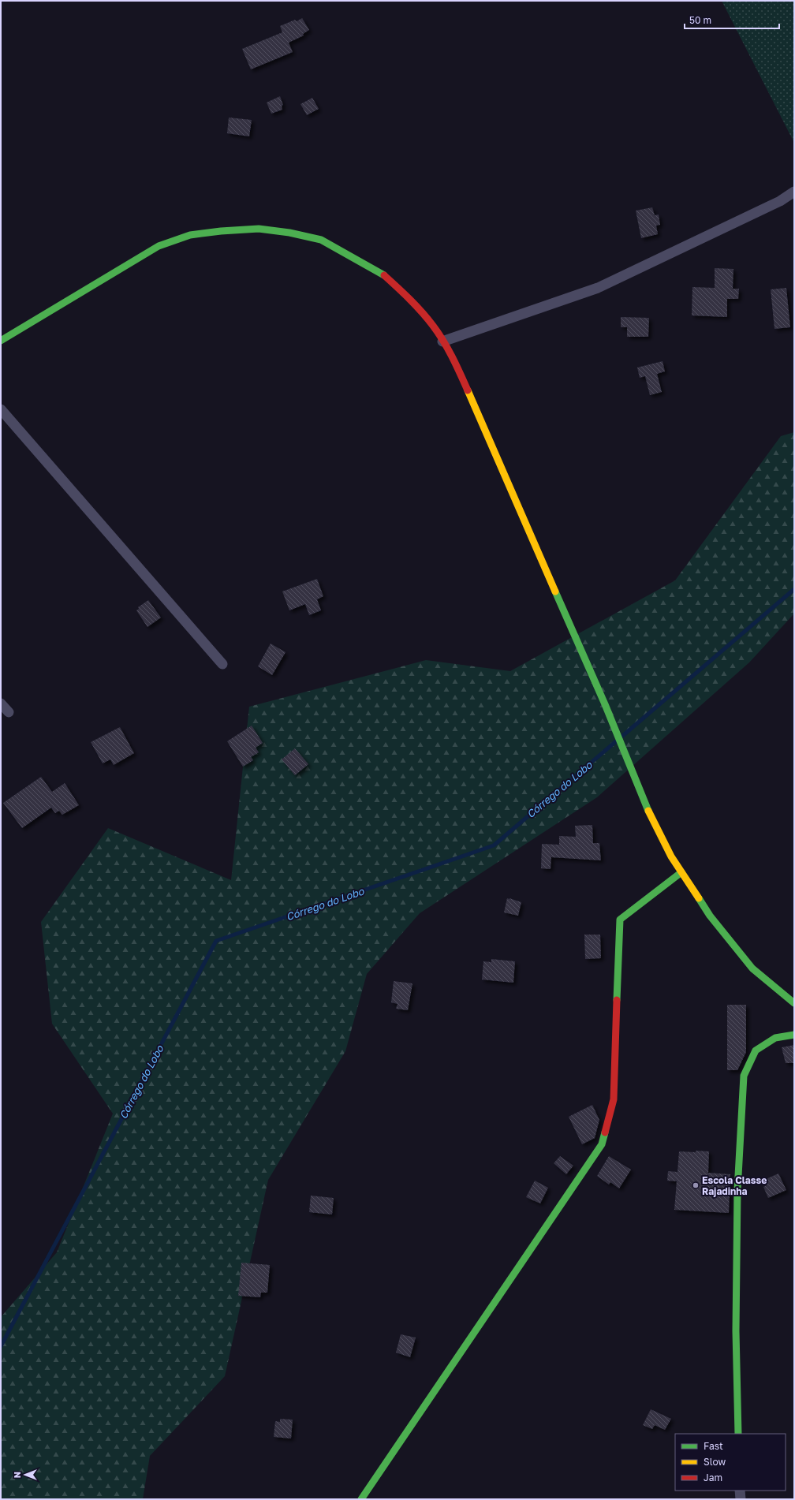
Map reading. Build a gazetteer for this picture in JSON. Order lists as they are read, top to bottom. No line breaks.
{"water":["Córrego do Lobo"],"places":["Escola Classe Rajadinha"],"legend":["Fast","Slow","Jam"],"scale_bar":"50 m","north":"left"}
